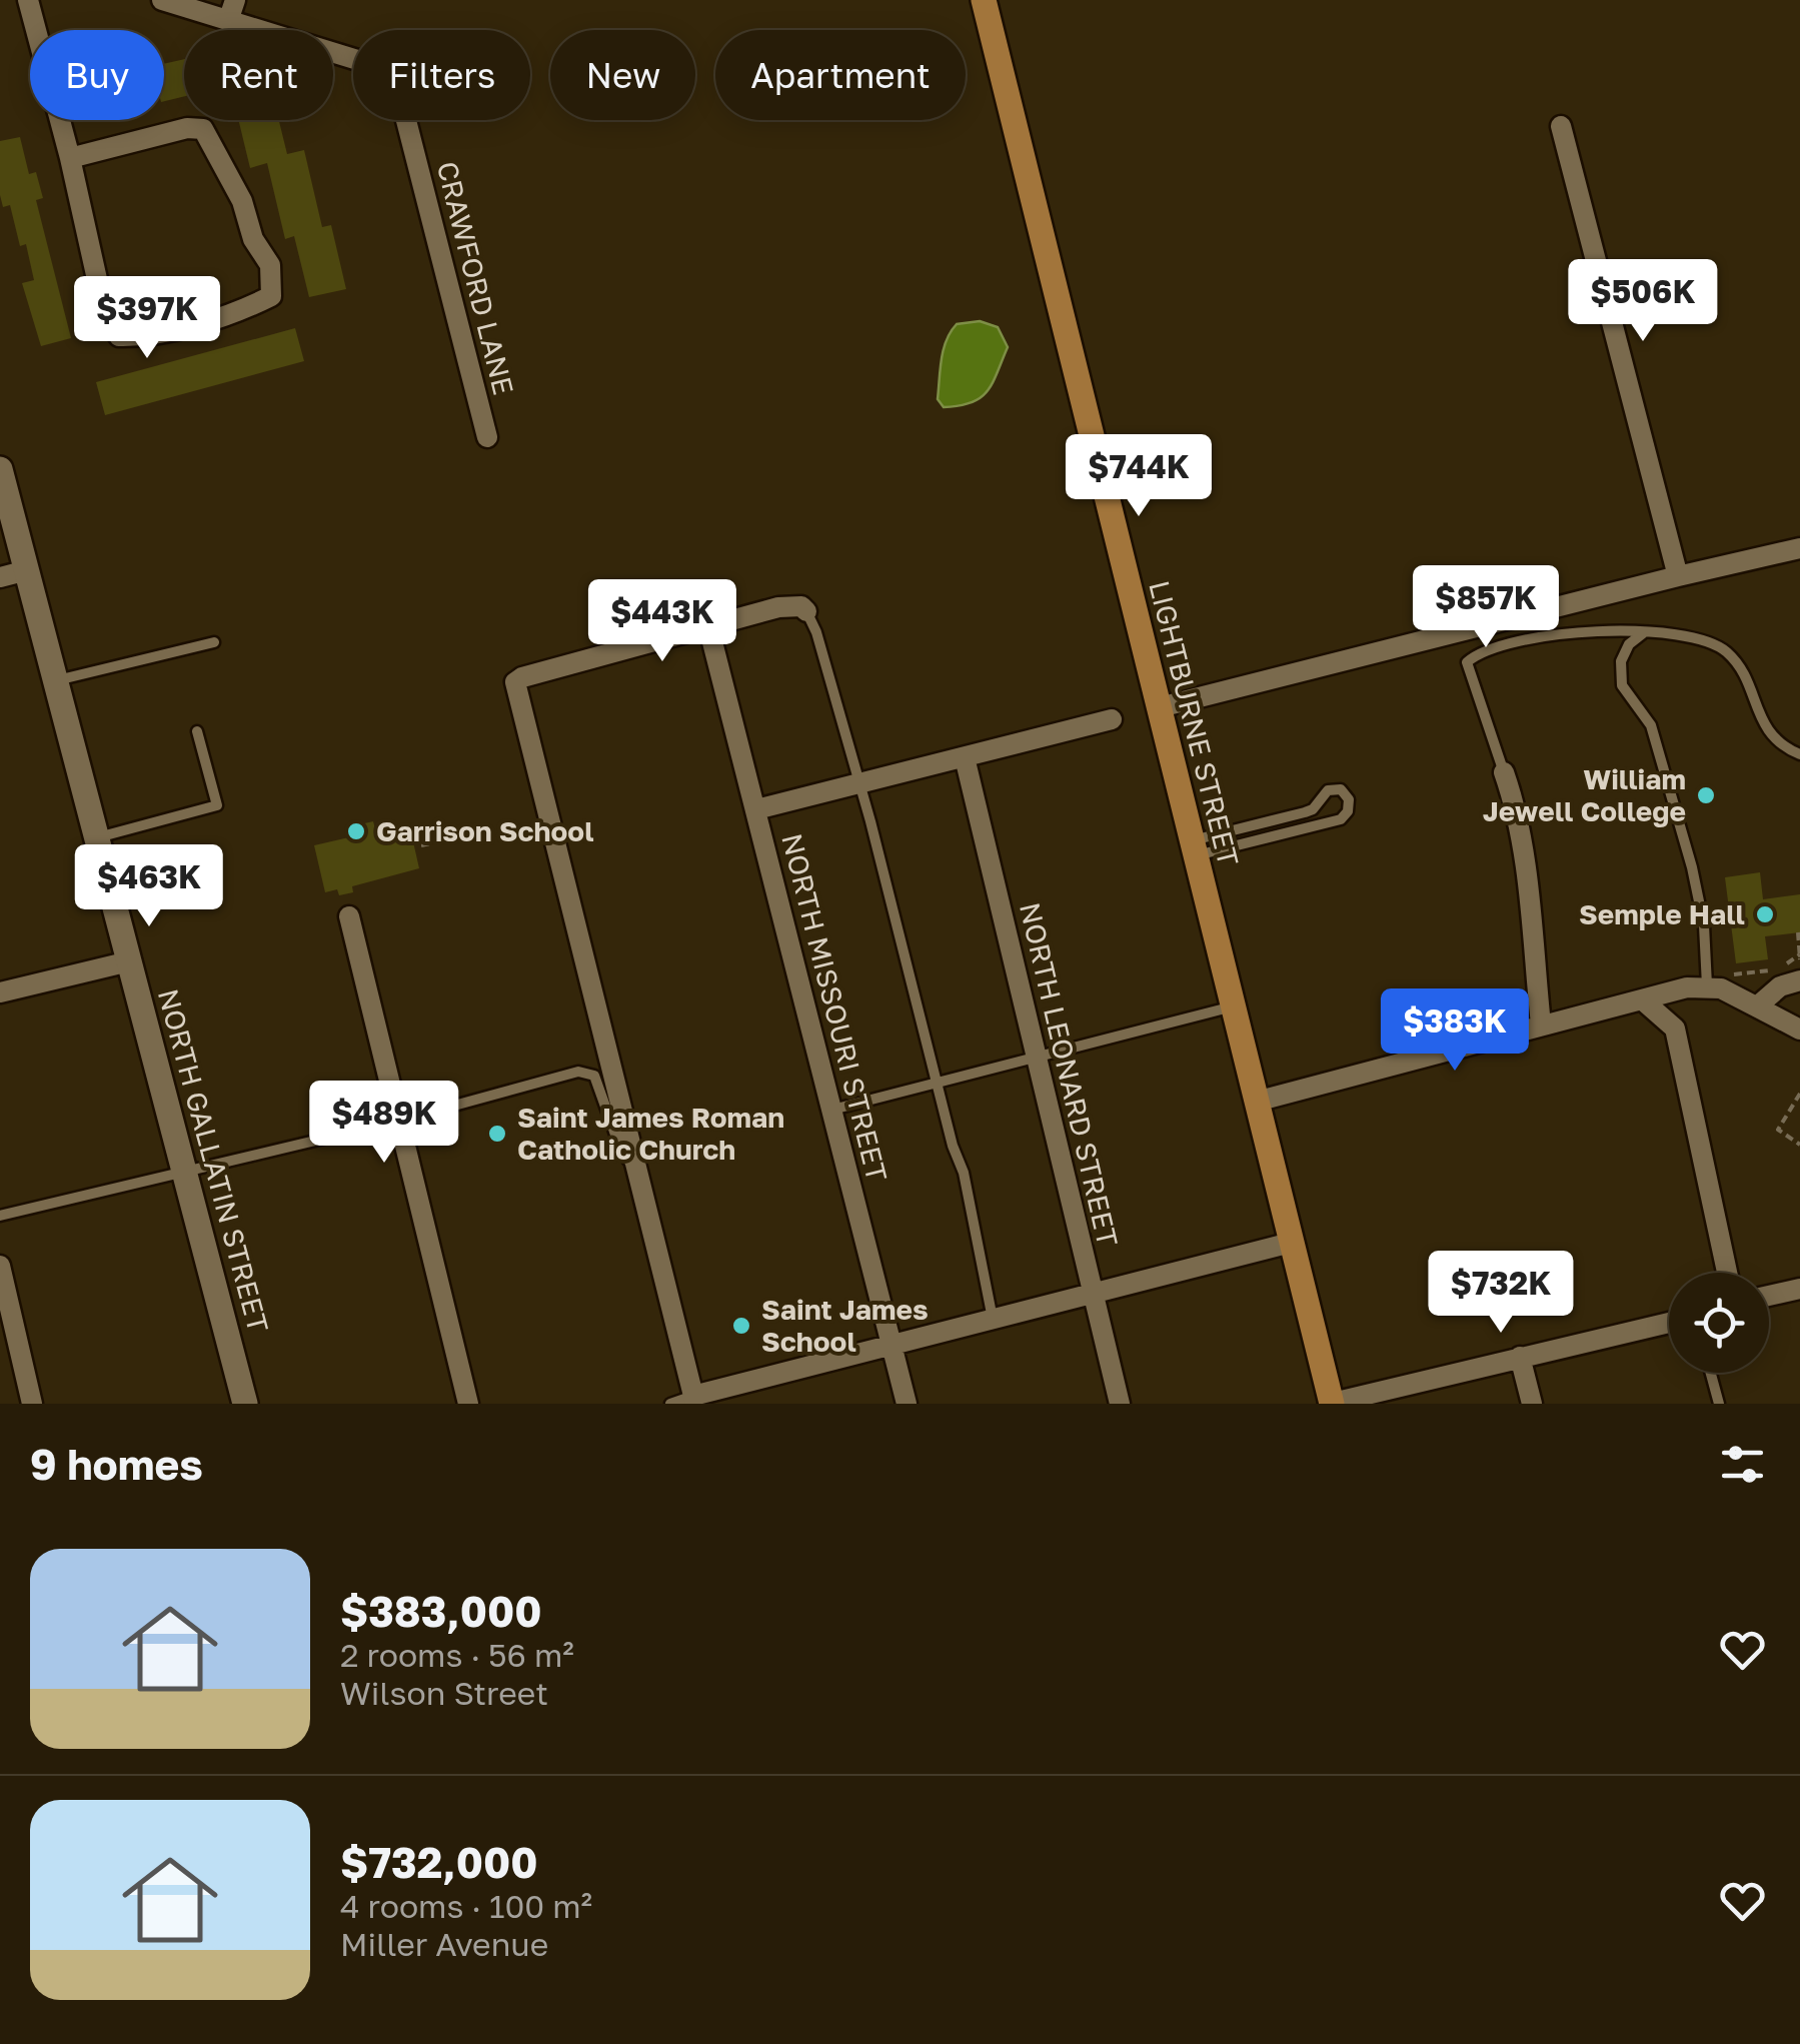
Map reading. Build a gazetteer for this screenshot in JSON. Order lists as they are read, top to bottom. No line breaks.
{"streets":{"main road":["LIGHTBURNE STREET"],"street":["CRAWFORD LANE","NORTH MISSOURI STREET","NORTH LEONARD STREET","NORTH GALLATIN STREET"]},"places":["William Jewell College","Garrison School","Semple Hall","Saint James Roman Catholic Church","Saint James School"],"page":{"chip":["Buy","Rent","Filters","New","Apartment"],"price":["$506K","$397K","$744K","$857K","$443K","$463K","$383K","$489K","$732K"],"heading":"9 homes","list":[{"name":"$383,000","note":"2 rooms · 56 m² · Wilson Street"},{"name":"$732,000","note":"4 rooms · 100 m² · Miller Avenue"}]}}
